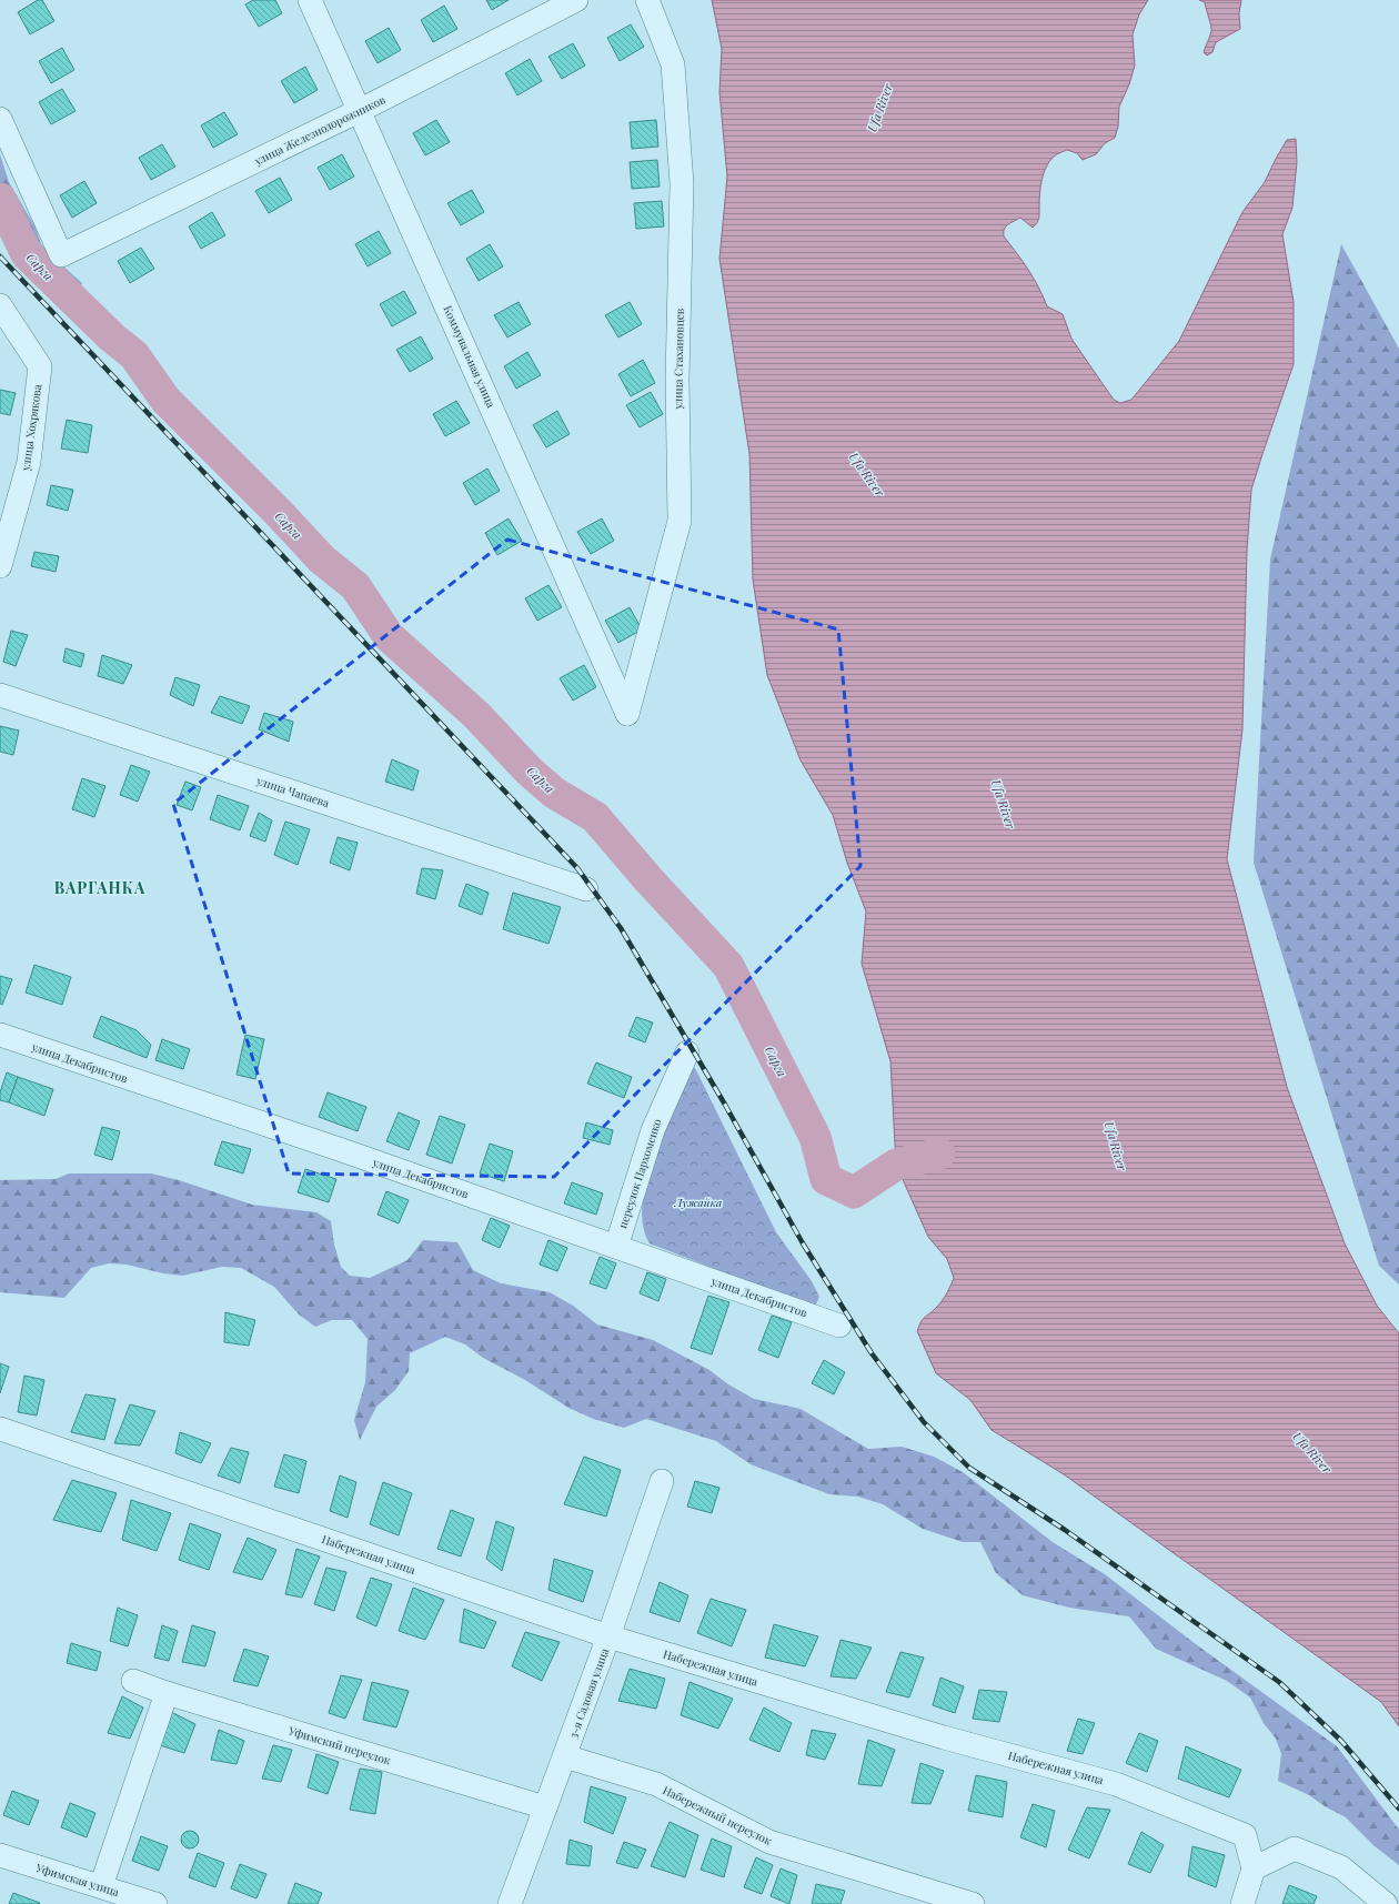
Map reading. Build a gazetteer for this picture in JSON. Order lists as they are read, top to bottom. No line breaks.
{"streets":{"street":["улица Железнодорожников","Коммунальная улица","улица Стахановцев","улица Хохрякова","улица Чапаева","улица Декабристов","переулок Пархоменко","Набережная улица","3-я Садовая улица","Уфимский переулок","Набережный переулок","Уфимская улица"]},"crossings":[["улица Железнодорожников","Коммунальная улица"],["Коммунальная улица","улица Стахановцев"],["улица Декабристов","переулок Пархоменко"],["Набережная улица","3-я Садовая улица"],["3-я Садовая улица","Уфимский переулок"],["3-я Садовая улица","Набережный переулок"]],"districts":["ВАРГАНКА"],"water":["Ufa River","Сарга"],"parks":["Лужайка"]}
